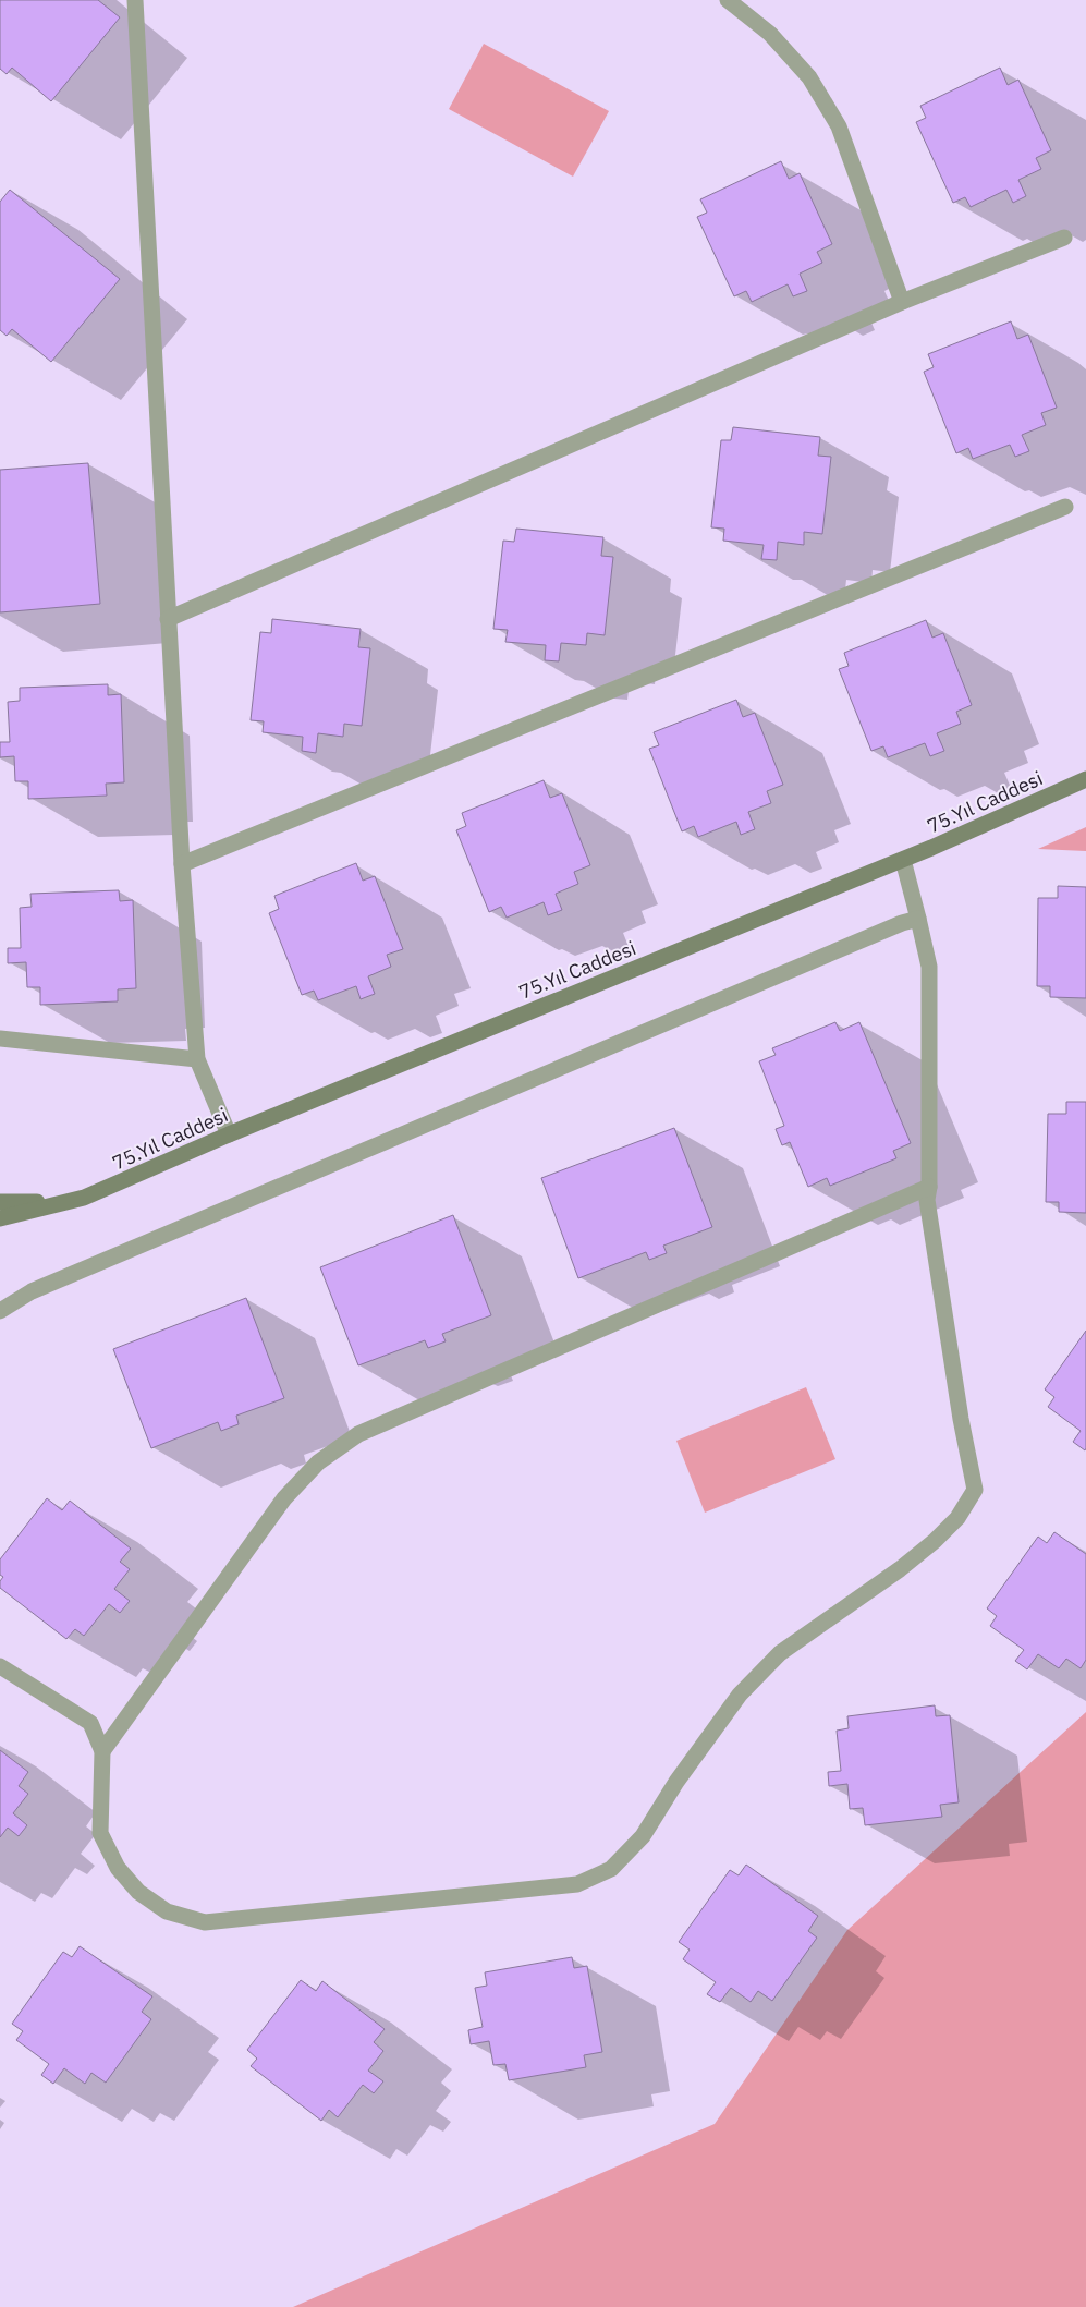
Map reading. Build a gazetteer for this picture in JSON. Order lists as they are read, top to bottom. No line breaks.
{"streets":{"street":["75.Yıl Caddesi"]}}
